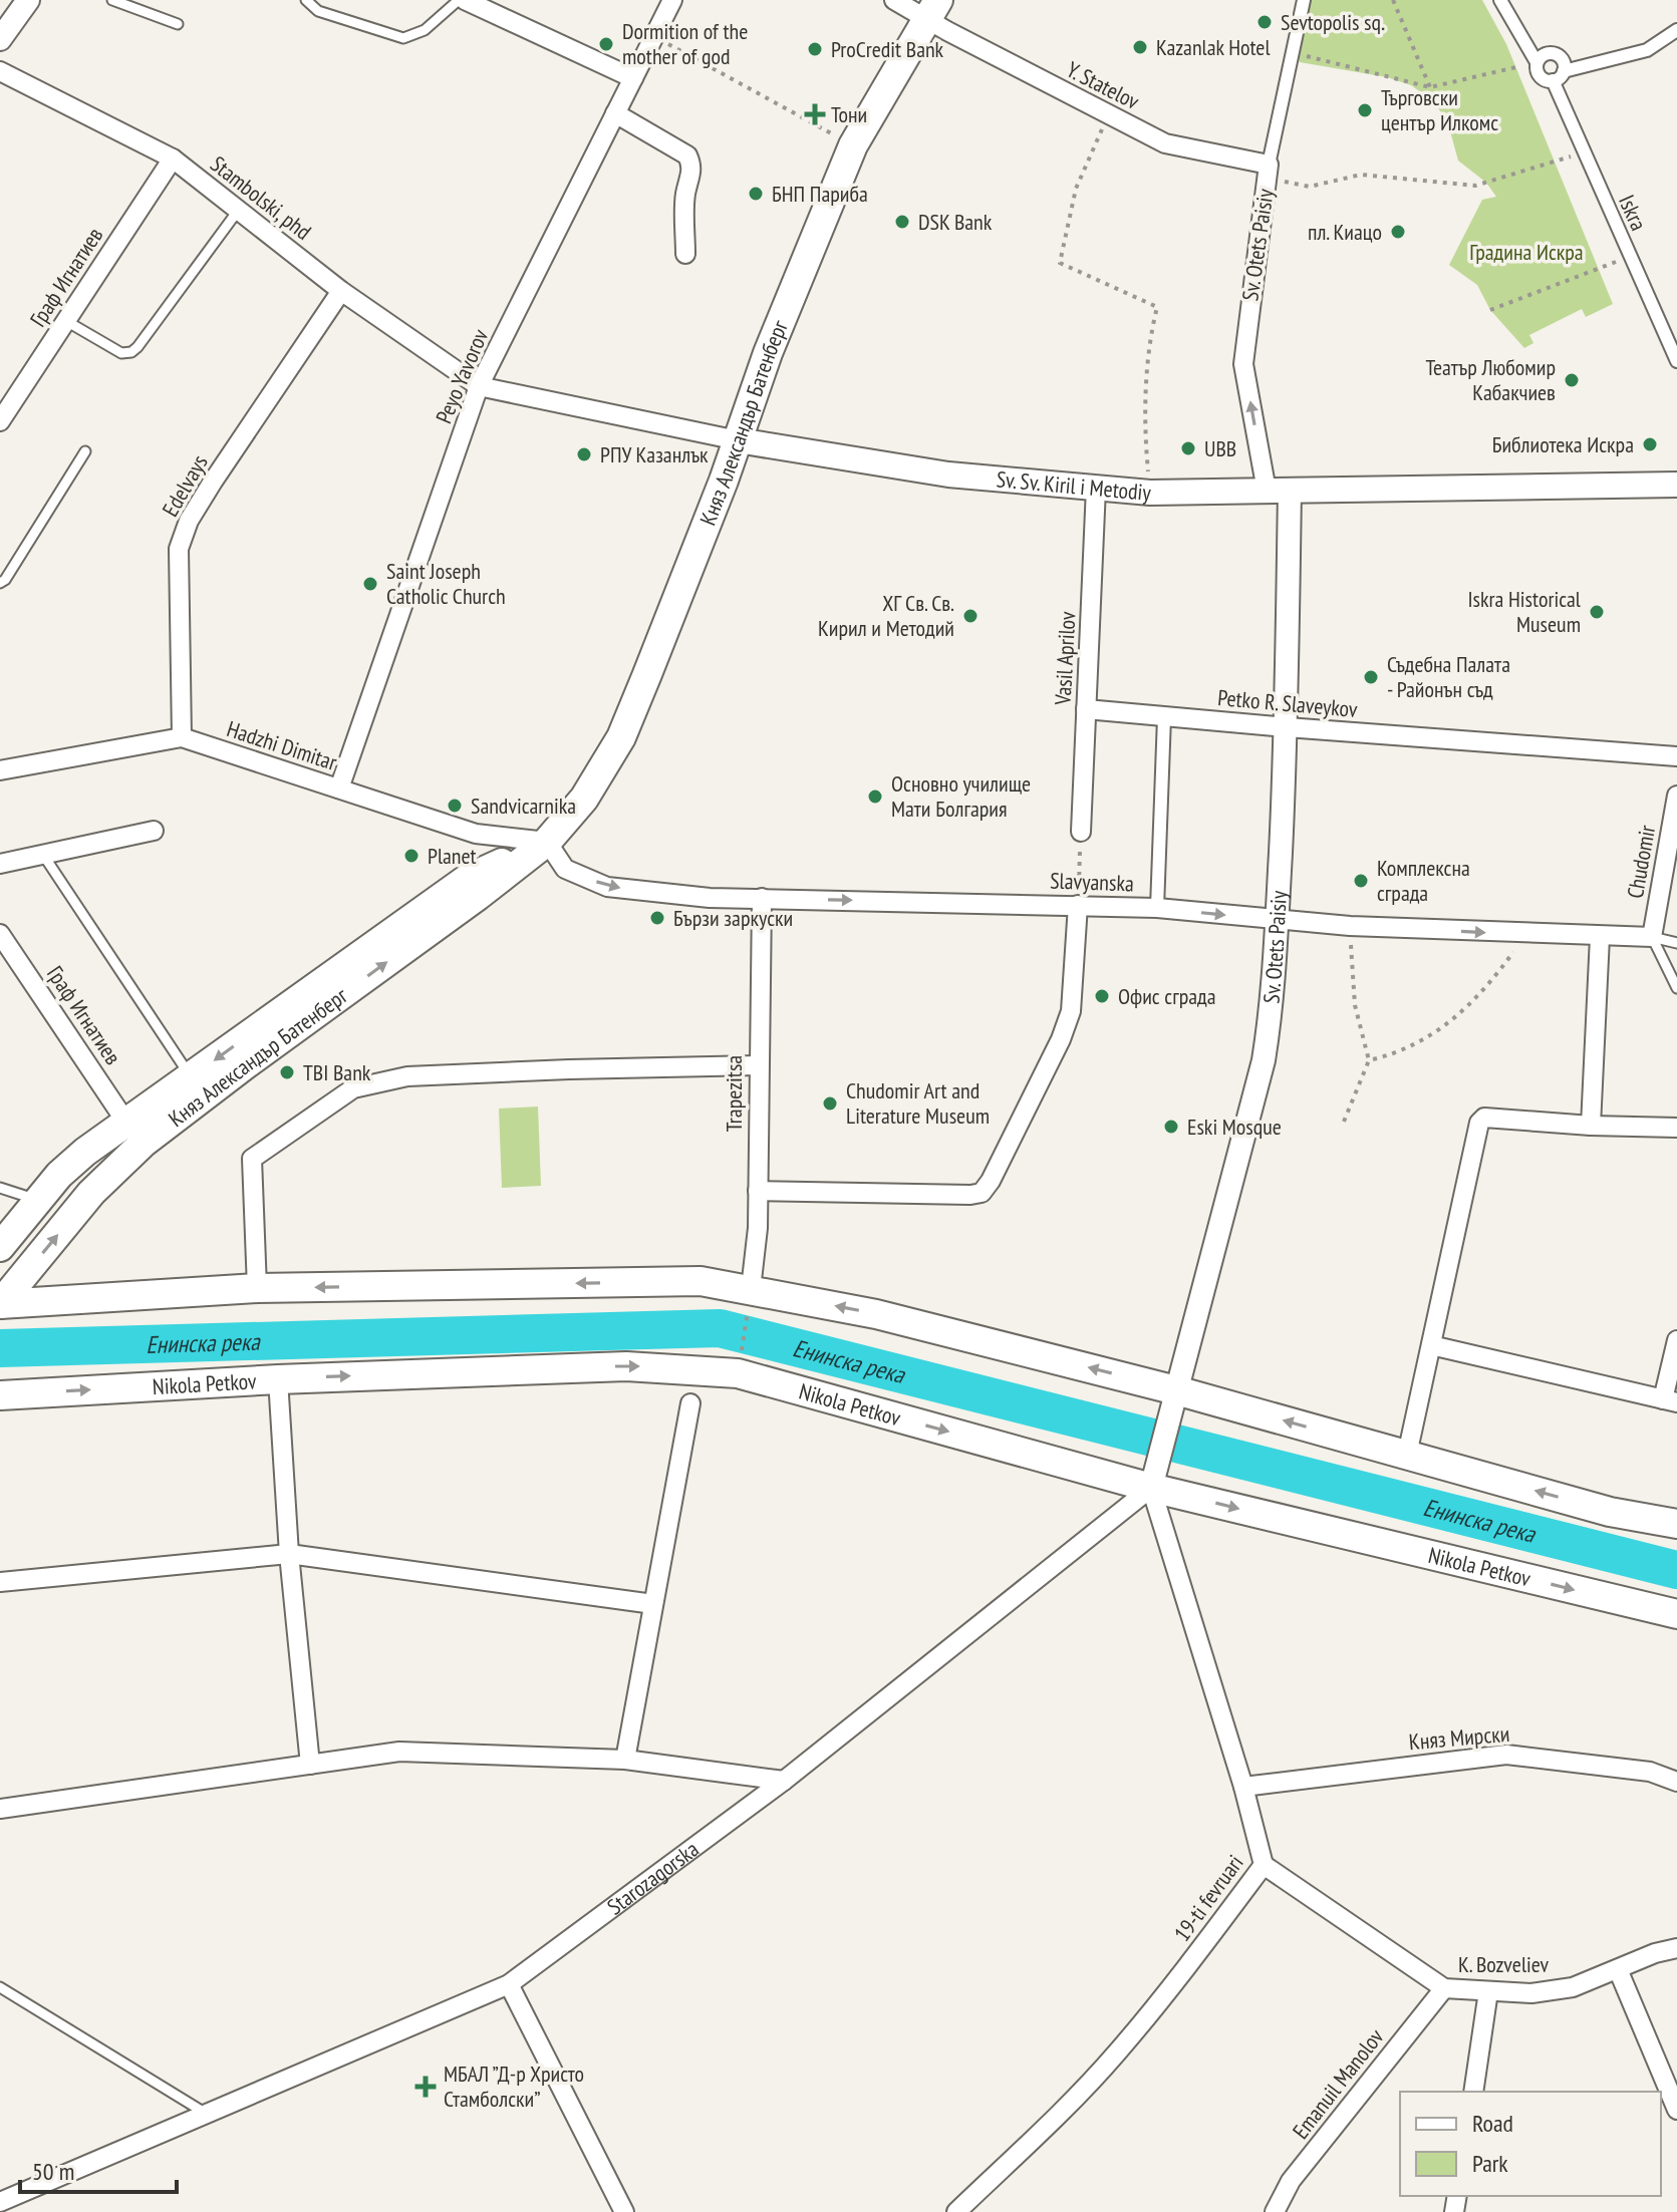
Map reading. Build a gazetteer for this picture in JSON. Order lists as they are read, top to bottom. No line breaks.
{"streets":{"main road":["Княз Александър Батенберг","Sv. Sv. Kiril i Metodiy","Nikola Petkov"],"street":["Y. Statelov","Stambolski, phd","Iskra","Sv. Otets Paisiy","Граф Игнатиев","Peyo Yavorov","Edelvays","Vasil Aprilov","Petko R. Slaveykov","Hadzhi Dimitar","Chudomir","Slavyanska","Trapezitsa","Княз Мирски","Starozagorska","19-ti fevruari","K. Bozveliev","Emanuil Manolov"]},"crossings":[["Y. Statelov","Sv. Otets Paisiy"],["Y. Statelov","Княз Александър Батенберг"],["Stambolski, phd","Граф Игнатиев"],["Stambolski, phd","Peyo Yavorov"],["Stambolski, phd","Sv. Sv. Kiril i Metodiy"],["Stambolski, phd","Edelvays"],["Sv. Otets Paisiy","Sv. Sv. Kiril i Metodiy"],["Sv. Otets Paisiy","Petko R. Slaveykov"],["Sv. Otets Paisiy","Slavyanska"],["Граф Игнатиев","Княз Александър Батенберг"],["Peyo Yavorov","Sv. Sv. Kiril i Metodiy"],["Peyo Yavorov","Hadzhi Dimitar"],["Княз Александър Батенберг","Sv. Sv. Kiril i Metodiy"],["Княз Александър Батенберг","Hadzhi Dimitar"],["Княз Александър Батенберг","Slavyanska"],["Sv. Sv. Kiril i Metodiy","Vasil Aprilov"],["Edelvays","Hadzhi Dimitar"],["Vasil Aprilov","Petko R. Slaveykov"],["Hadzhi Dimitar","Slavyanska"],["Chudomir","Slavyanska"],["Slavyanska","Trapezitsa"],["Nikola Petkov","Starozagorska"],["Nikola Petkov","19-ti fevruari"],["Княз Мирски","19-ti fevruari"],["Starozagorska","19-ti fevruari"],["19-ti fevruari","K. Bozveliev"],["K. Bozveliev","Emanuil Manolov"]],"one_way":["Slavyanska"],"water":["Енинска река"],"parks":["Градина Искра"],"places":{"other":["Sevtopolis sq.","Dormition of the mother of god","Kazanlak Hotel","ProCredit Bank","Търговски център Илкомс","БНП Париба","DSK Bank","пл. Киацо","Театър Любомир Кабакчиев","Библиотека Искра","UBB","РПУ Казанлък","Saint Joseph Catholic Church","Iskra Historical Museum","ХГ Св. Св. Кирил и Методий","Съдебна Палата - Районън съд","Основно училище Мати Болгария","Sandvicarnika","Planet","Комплексна сграда","Бързи заркуски","Офис сграда","TBI Bank","Chudomir Art and Literature Museum","Eski Mosque"],"health":["Тони","МБАЛ ”Д-р Христо Стамболски”"]},"legend":["Road","Park"],"scale_bar":"50 m"}
